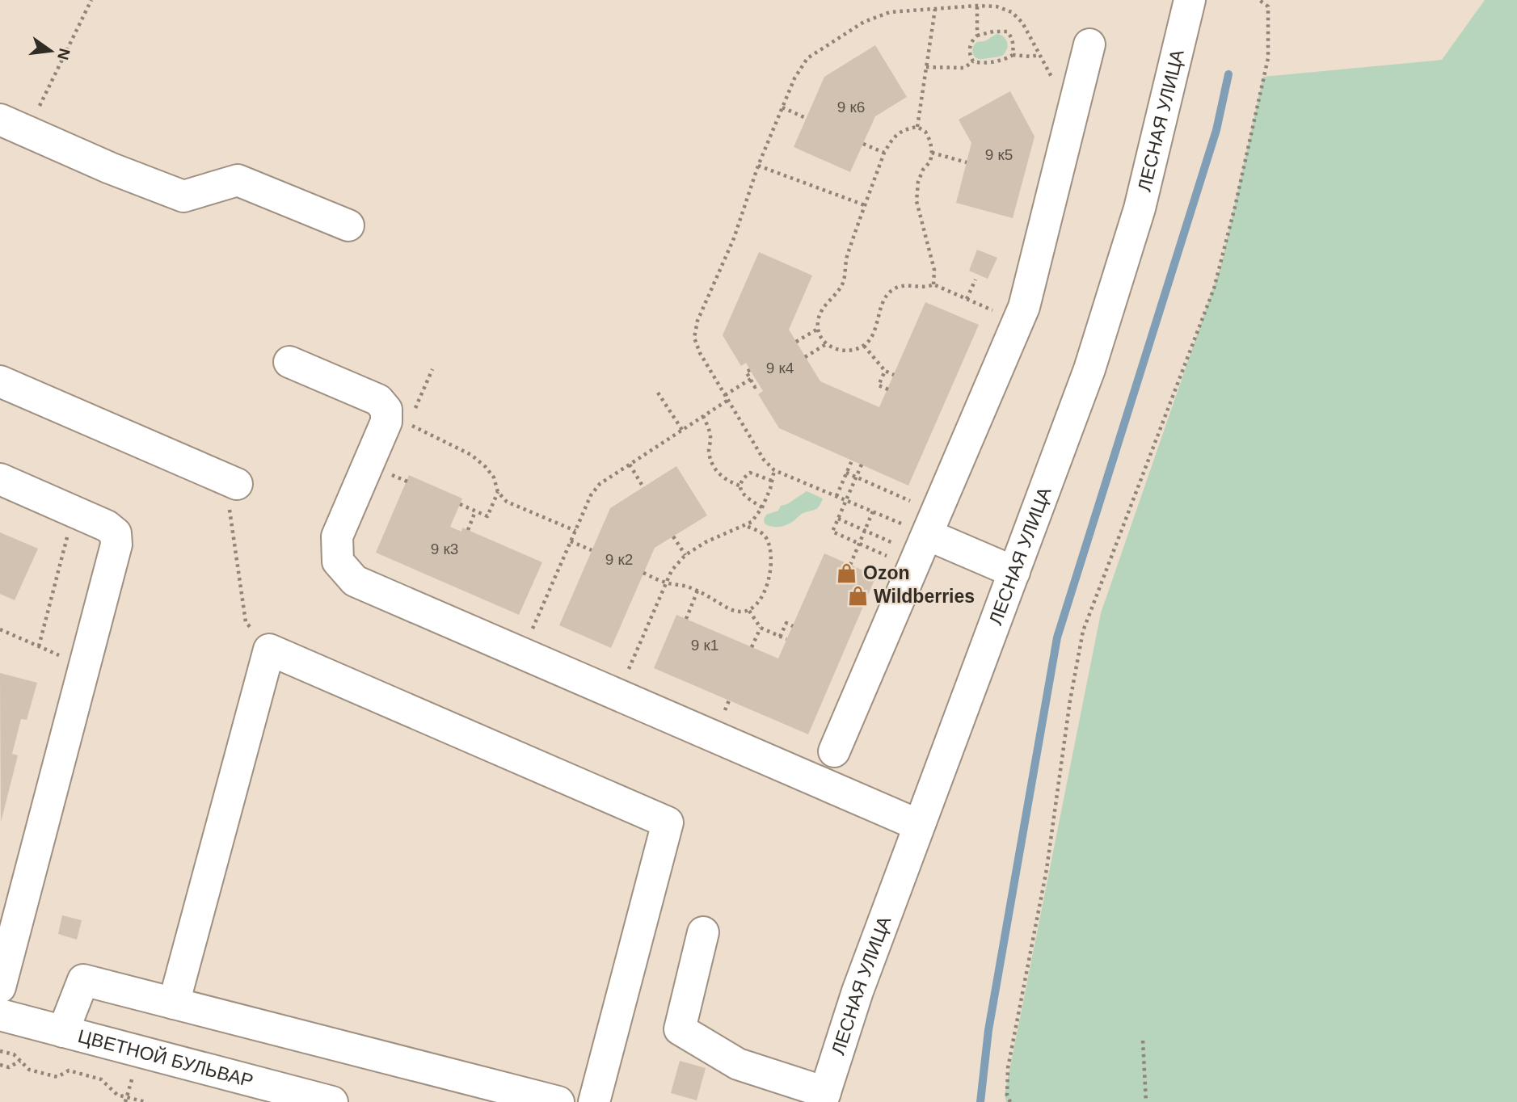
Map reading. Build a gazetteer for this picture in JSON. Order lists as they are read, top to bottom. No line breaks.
{"streets":{"street":["ЛЕСНАЯ УЛИЦА","ЦВЕТНОЙ БУЛЬВАР"]},"places":{"shop":["Ozon","Wildberries"]},"house_numbers":["9 к6","9 к5","9 к4","9 к3","9 к2","9 к1"],"north":"right"}
